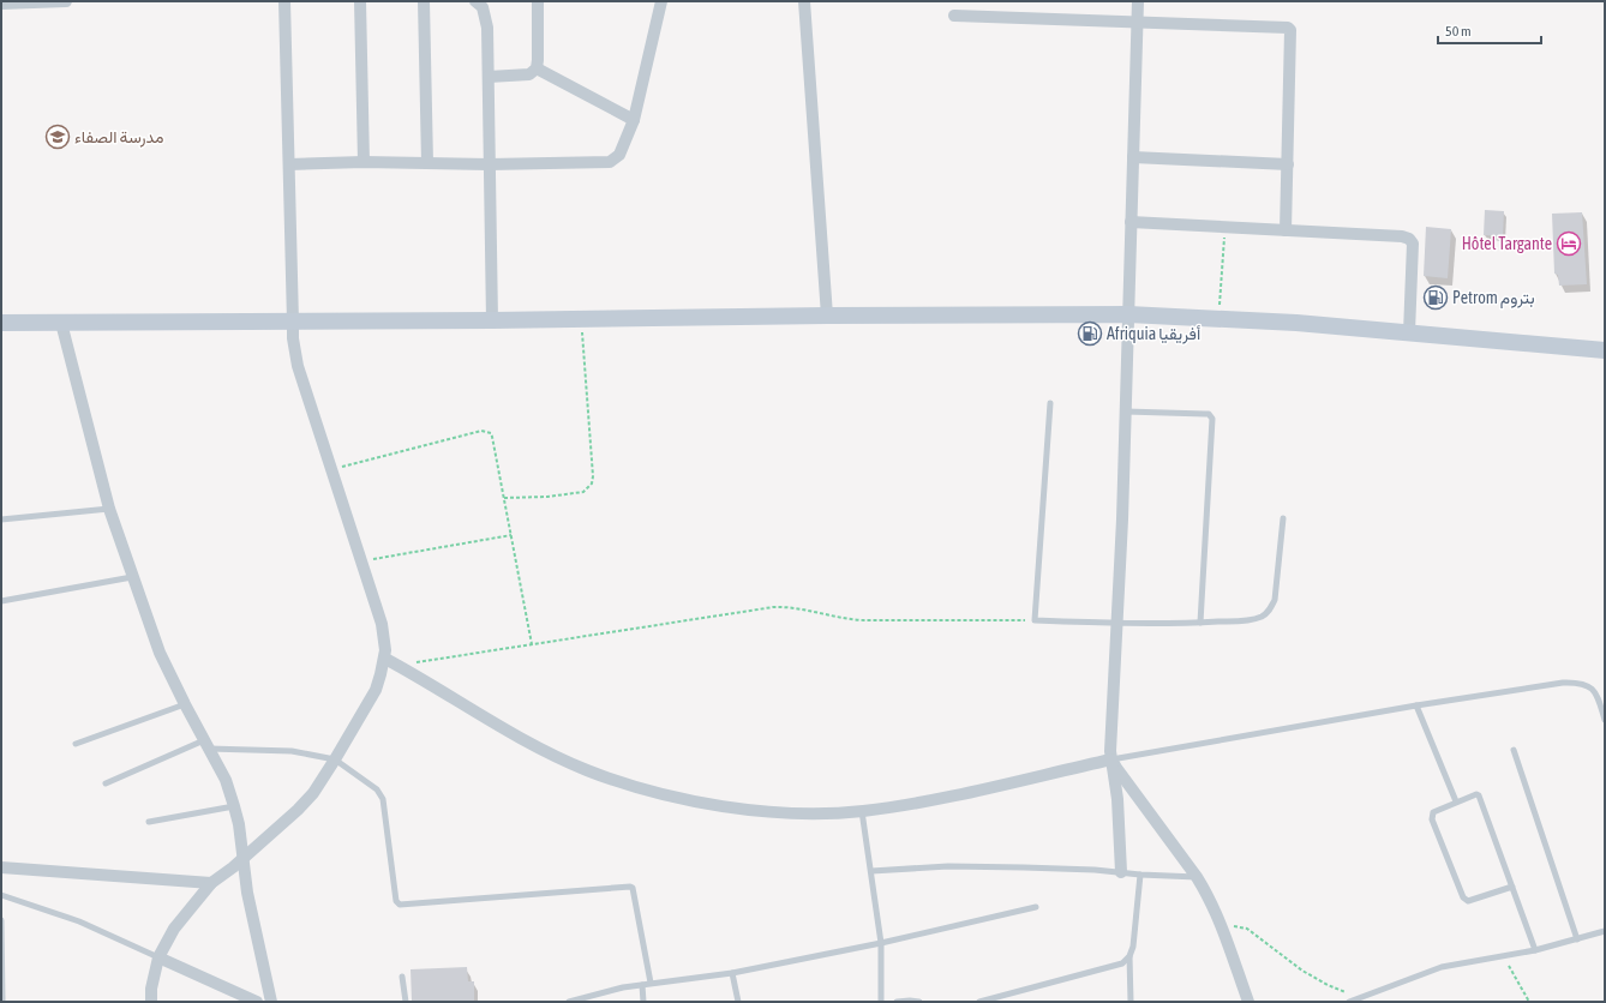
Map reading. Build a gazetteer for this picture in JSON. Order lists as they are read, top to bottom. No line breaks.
{"places":{"school or university":["مدرسة الصفاء"],"hotel":["Hôtel Targante"],"fuel station":["Petrom بتروم","Afriquia أفريقيا"]},"scale_bar":"50 m"}
